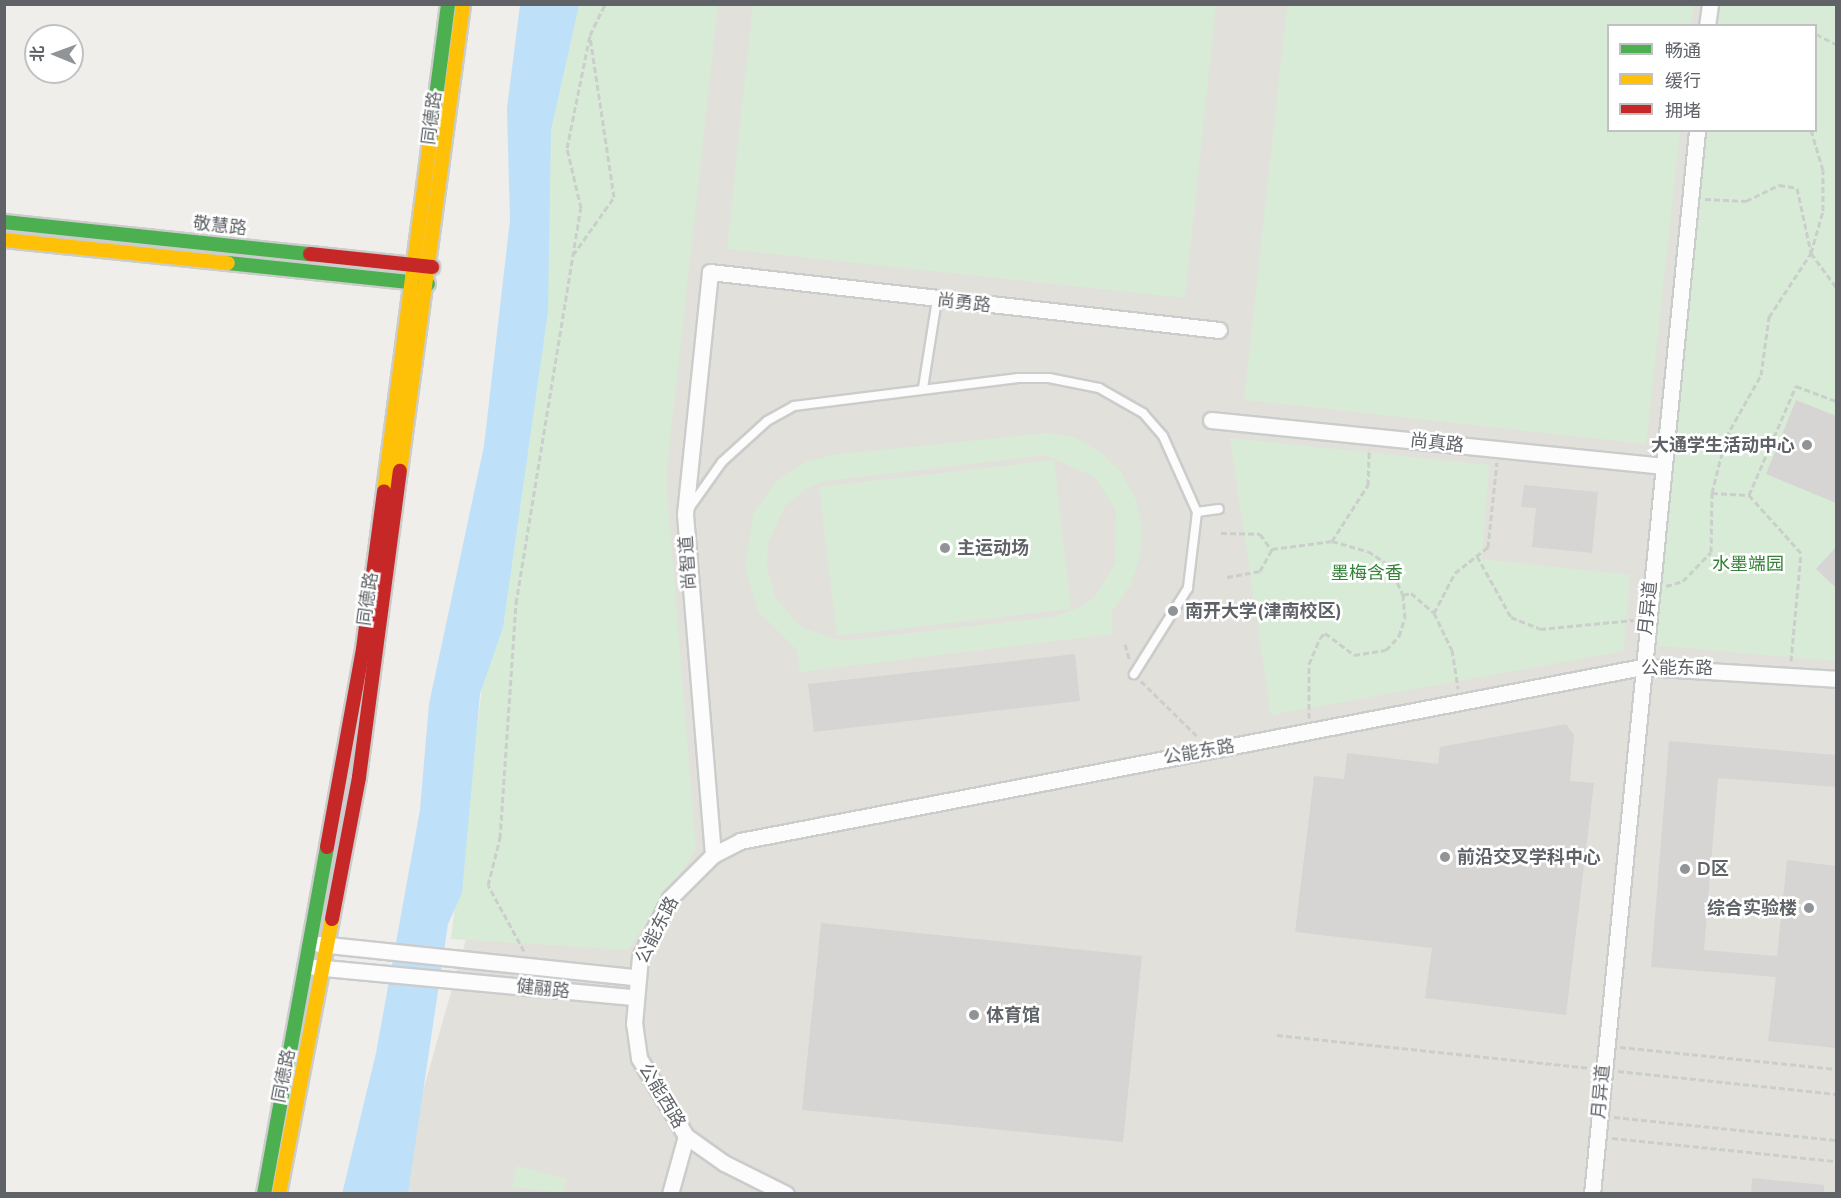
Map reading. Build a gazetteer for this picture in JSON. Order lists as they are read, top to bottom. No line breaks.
{"streets":{"main road":["同德路","敬慧路"],"street":["尚勇路","尚真路","尚智道","月异道","公能东路","健翮路","公能西路"]},"crossings":[["同德路","敬慧路"],["同德路","健翮路"],["尚勇路","尚智道"],["尚真路","月异道"],["尚智道","公能东路"],["月异道","公能东路"],["公能东路","健翮路"],["公能东路","公能西路"],["健翮路","公能西路"]],"parks":["水墨端园","墨梅含香"],"places":["大通学生活动中心","主运动场","南开大学(津南校区)","前沿交叉学科中心","D区","综合实验楼","体育馆"],"legend":["畅通","缓行","拥堵"],"north":"left"}
